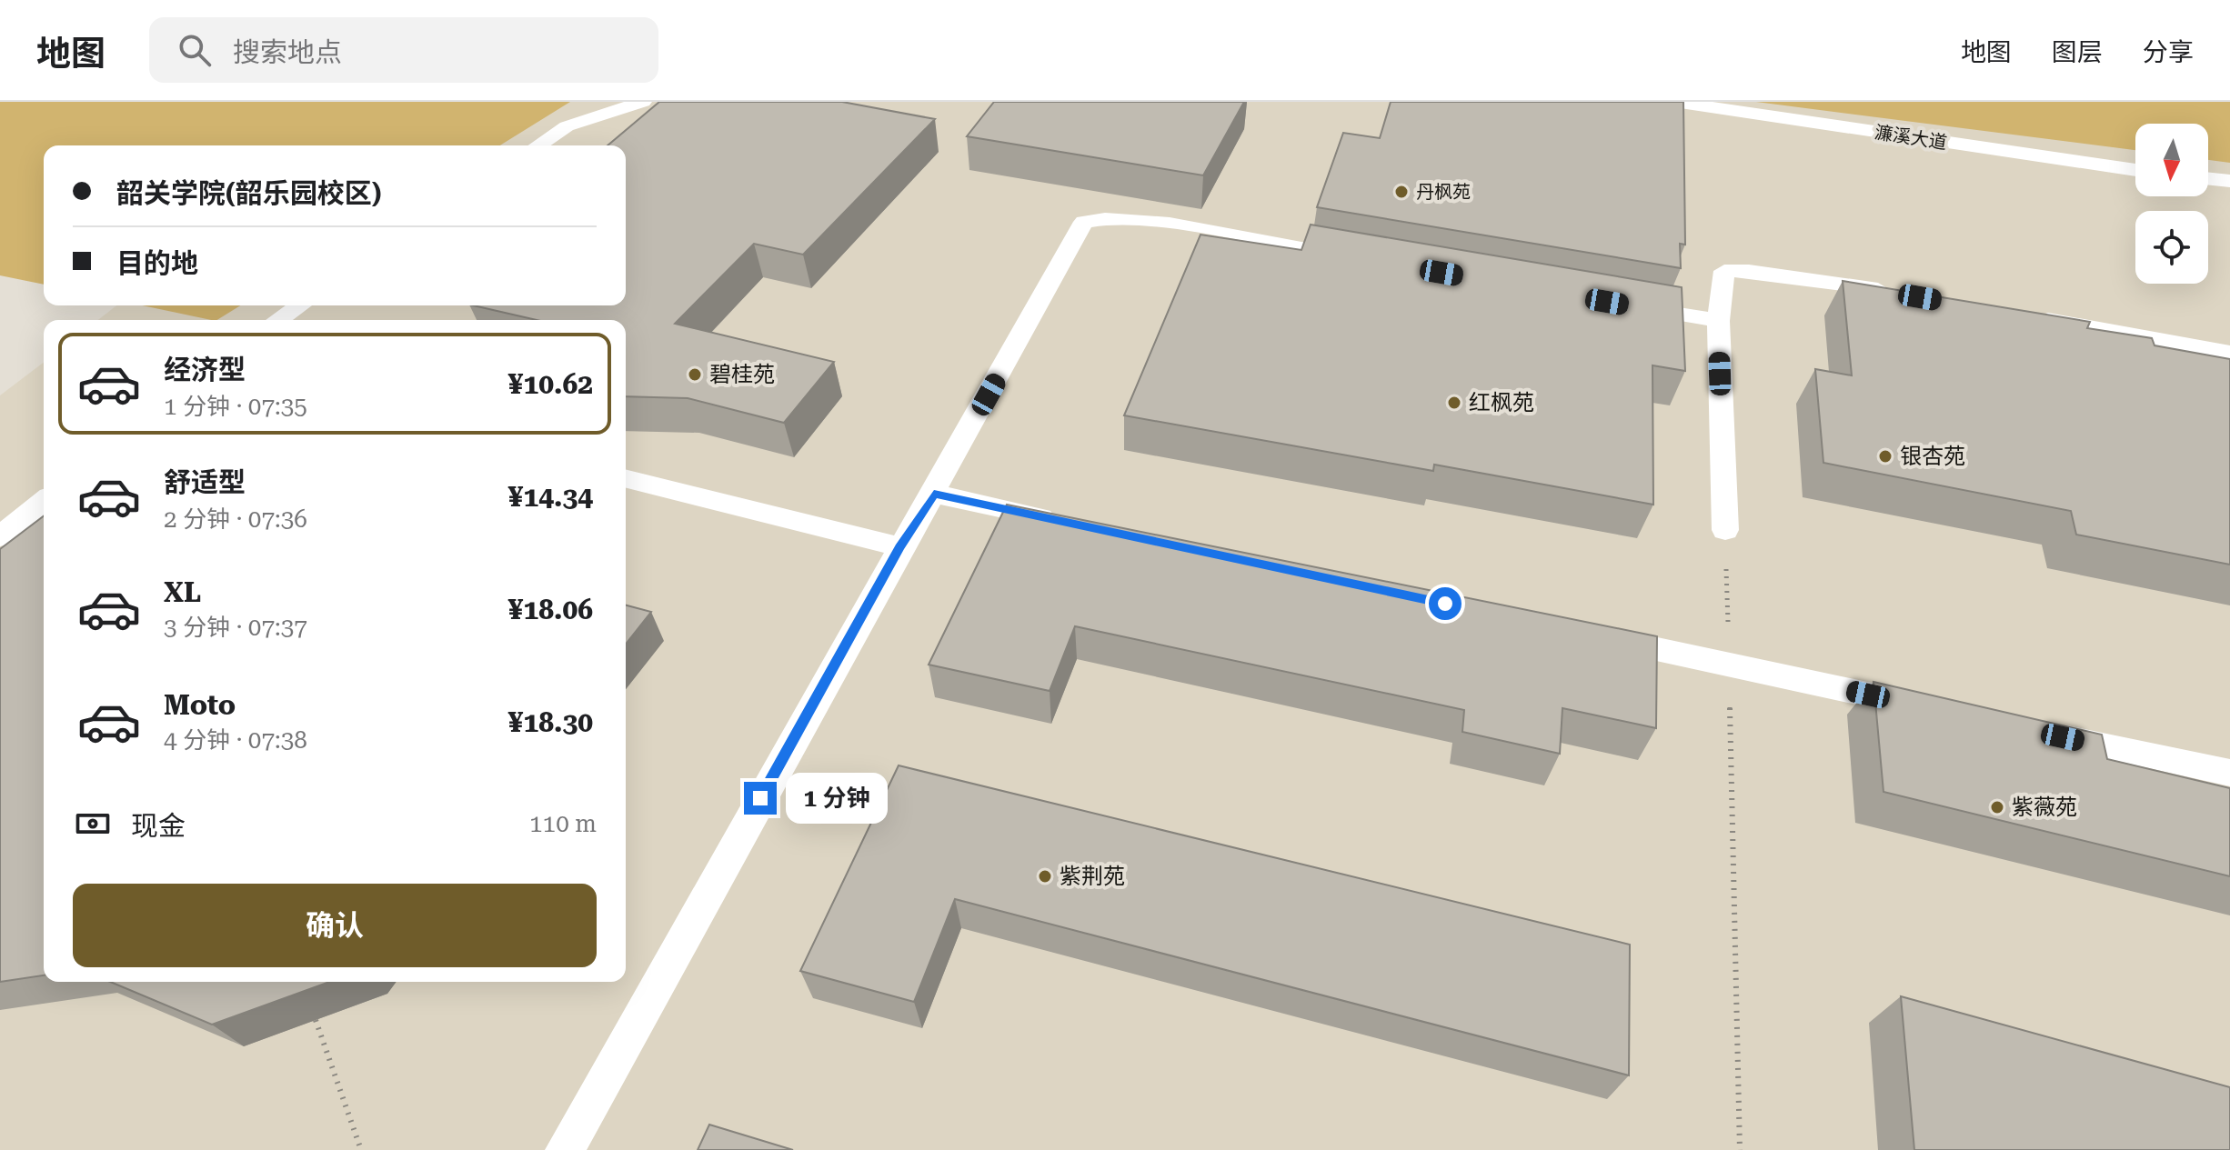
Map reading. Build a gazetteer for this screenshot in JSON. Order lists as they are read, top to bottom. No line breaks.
{"streets":{"lane":["濂溪大道"]},"places":["丹枫苑","碧桂苑","红枫苑","银杏苑","紫薇苑","紫荆苑"],"north":"bottom","page":{"header":"地图","search":"搜索地点","nav":["地图","图层","分享"],"banner":["韶关学院(韶乐园校区)","目的地"],"list":[{"name":"经济型","note":"1 分钟 · 07:35","value":"¥10.62"},{"name":"舒适型","note":"2 分钟 · 07:36","value":"¥14.34"},{"name":"XL","note":"3 分钟 · 07:37","value":"¥18.06"},{"name":"Moto","note":"4 分钟 · 07:38","value":"¥18.30"}],"bubble":"1 分钟","pay":["现金","110 m"],"buttons":"确认"}}
